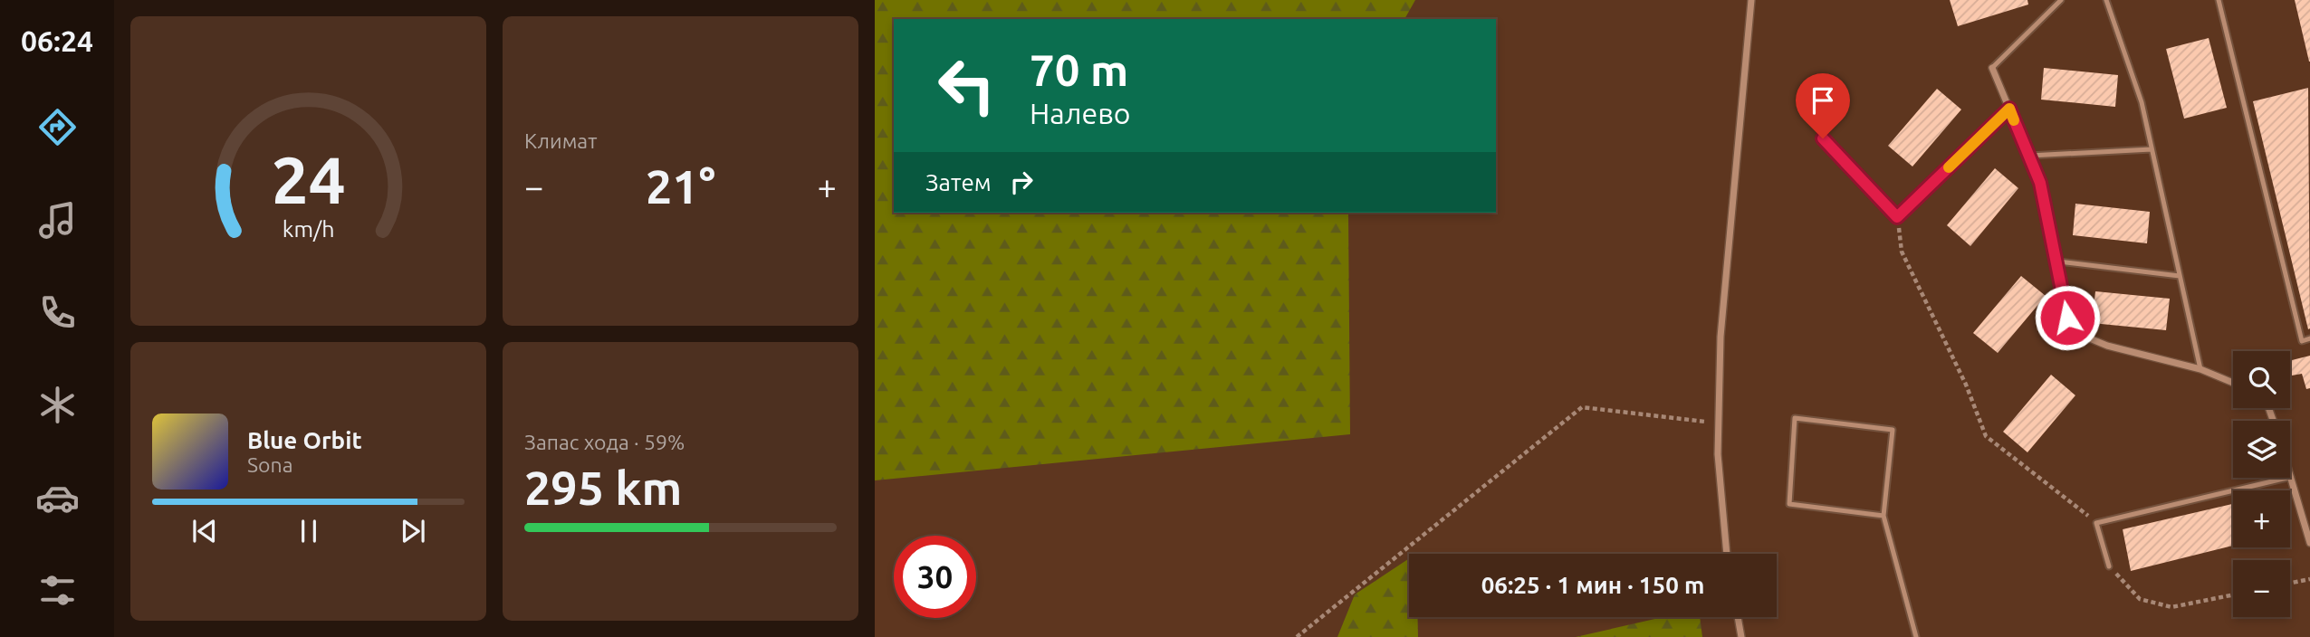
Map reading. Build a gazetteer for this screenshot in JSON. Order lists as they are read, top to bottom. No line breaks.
{"page":{"tabs":"06:24","tile":["Климат",["Запас хода · 59%","295 km"]],"turn":["70 m","Налево"],"then":"Затем","heat":["−","21°","+"],"map_buttons":["+","−"],"song":["Blue Orbit","Sona"],"limit":"30","trip":"06:25 · 1 мин · 150 m","gauge":["24","km/h"]}}
